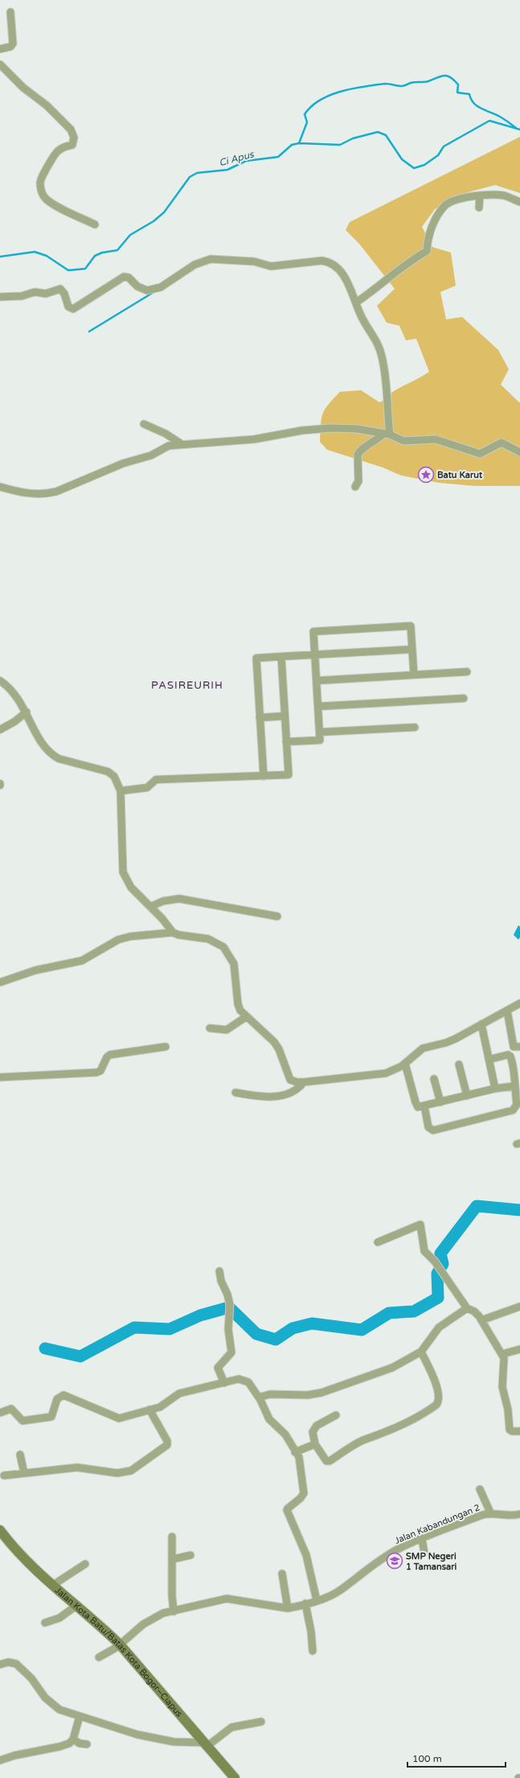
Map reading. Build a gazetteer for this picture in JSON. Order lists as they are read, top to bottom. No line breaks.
{"streets":{"main road":["Jalan Kota Batu/Batas Kota Bogor–Ciapus"],"street":["Jalan Kabandungan 2"]},"crossings":[["Jalan Kabandungan 2","Jalan Kota Batu/Batas Kota Bogor–Ciapus"]],"districts":["PASIREURIH"],"water":["Ci Apus"],"places":{"place":["Batu Karut"],"school or university":["SMP Negeri 1 Tamansari"]},"scale_bar":"100 m"}
